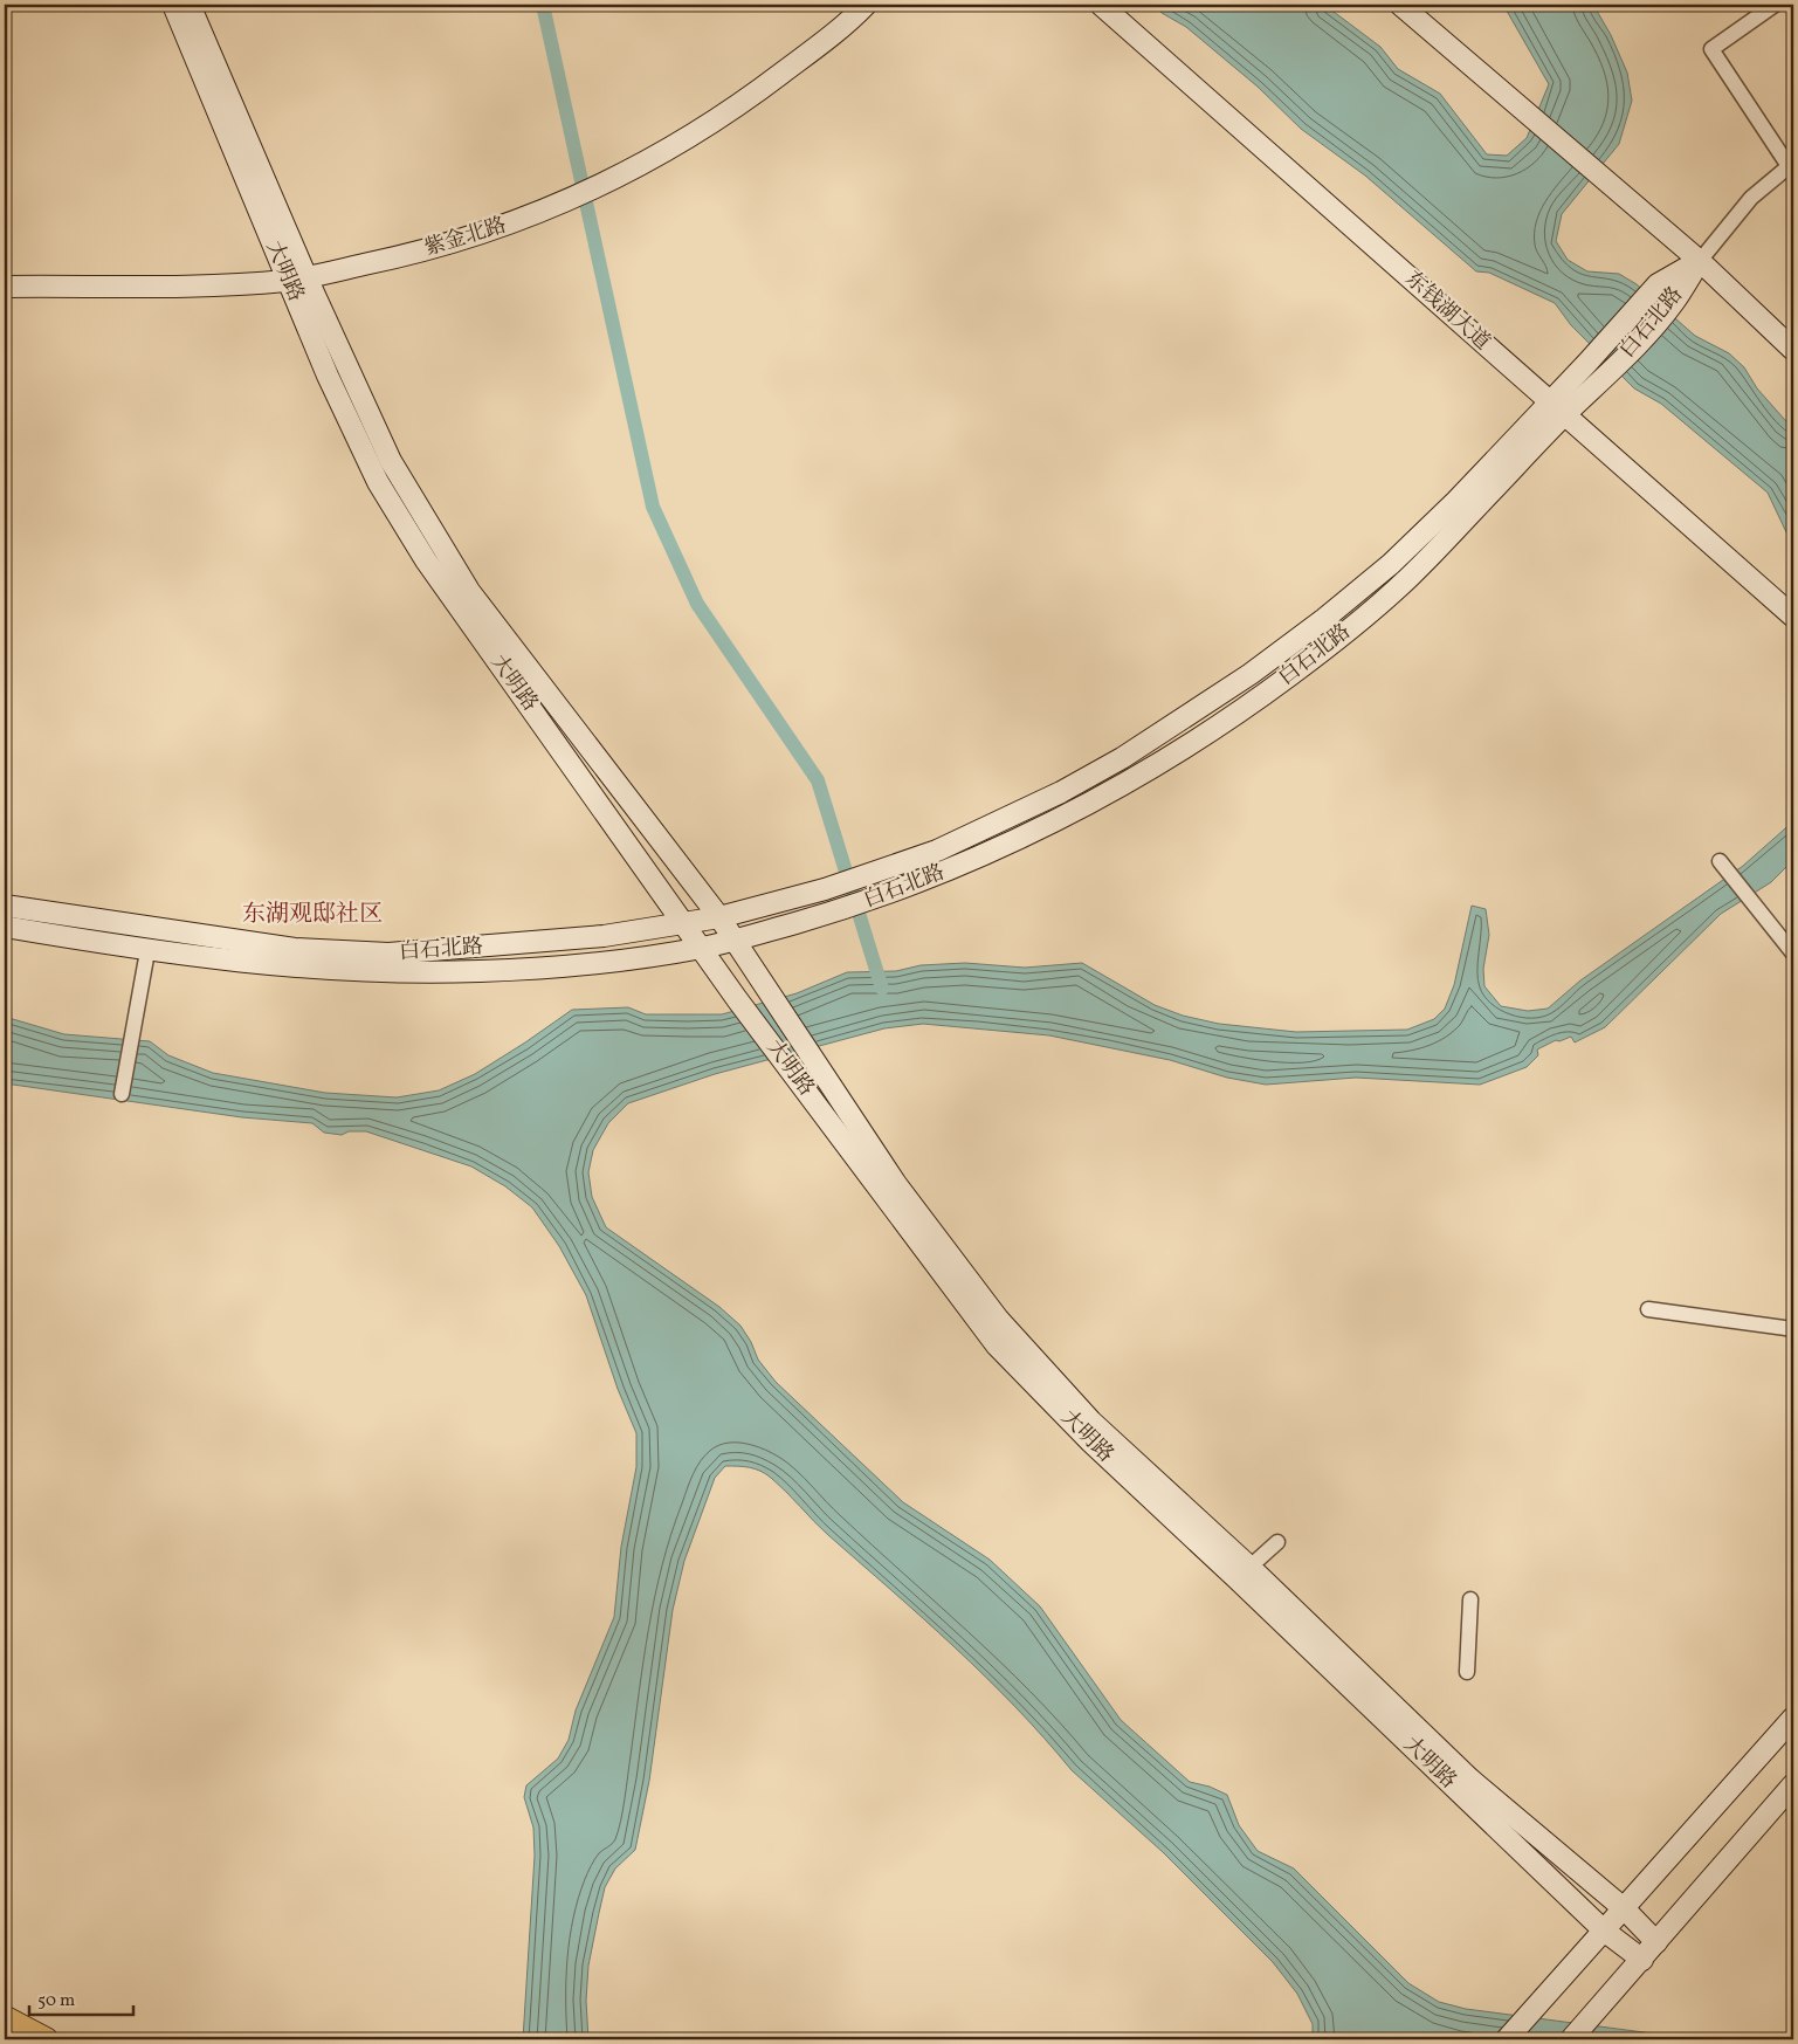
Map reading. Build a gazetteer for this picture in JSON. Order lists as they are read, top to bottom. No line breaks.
{"streets":{"main road":["紫金北路","大明路","东钱湖大道","白石北路"]},"crossings":[["紫金北路","大明路"],["大明路","白石北路"],["东钱湖大道","白石北路"]],"districts":["东湖观邸社区"],"scale_bar":"50 m"}
